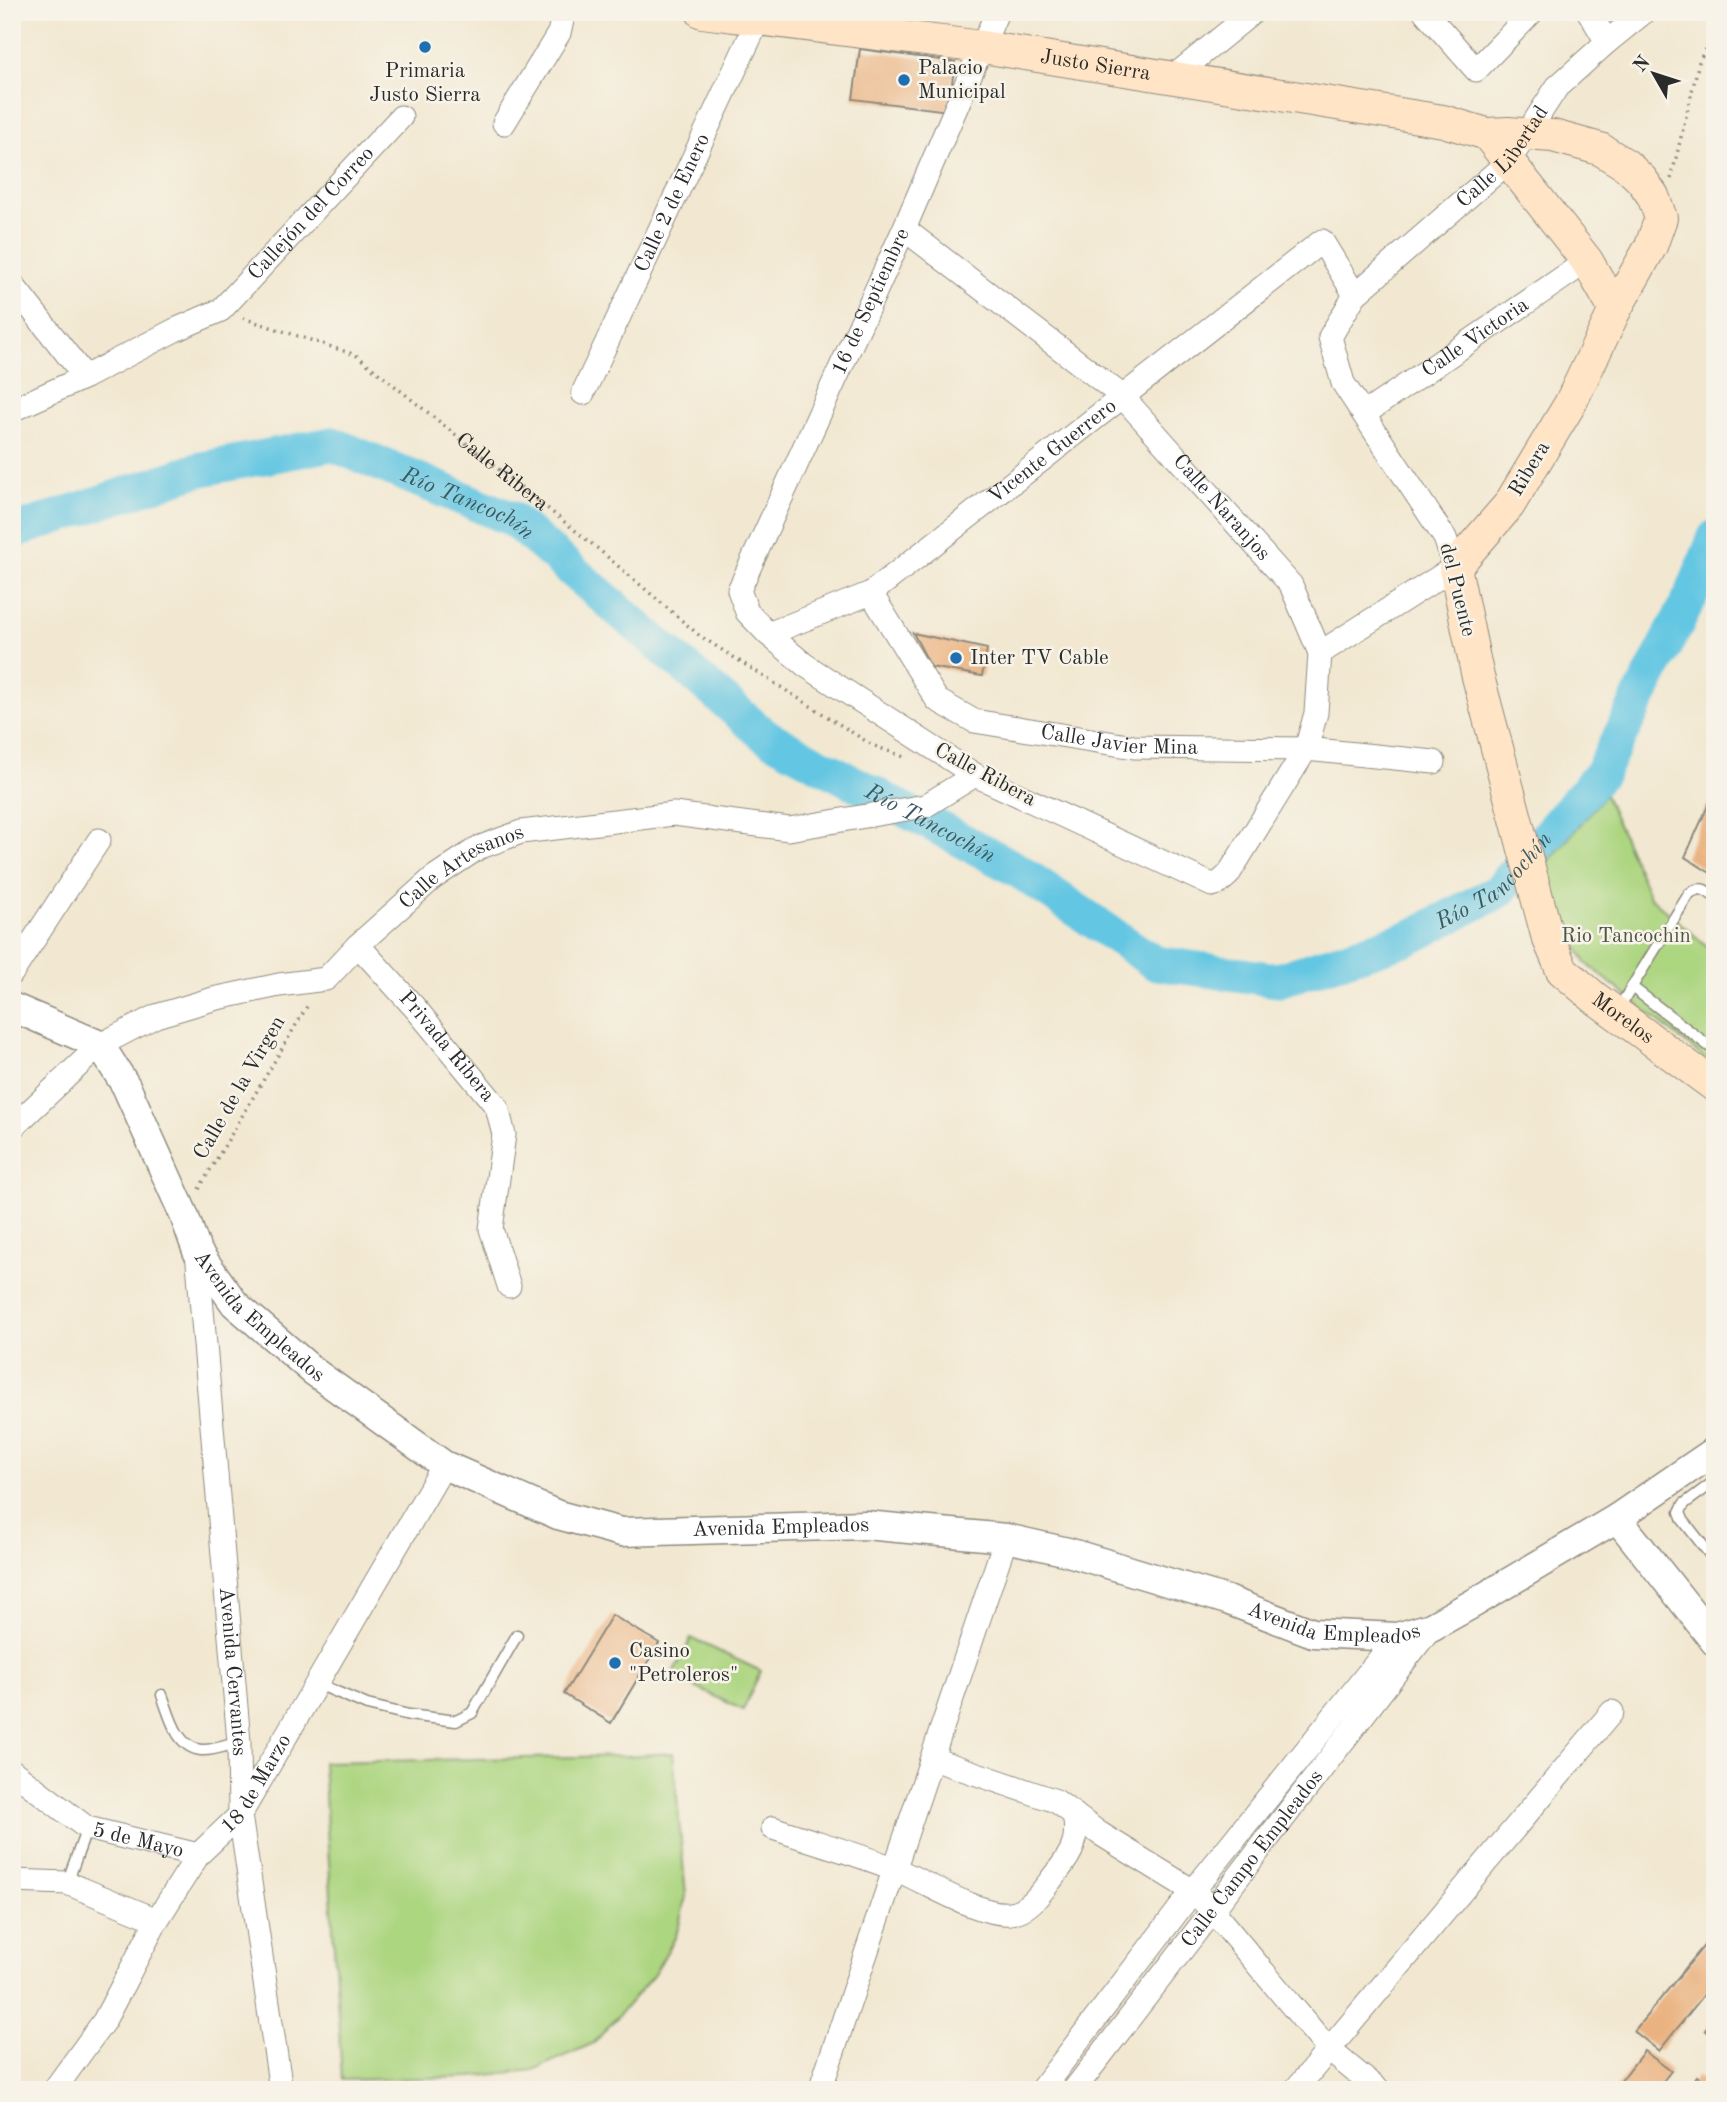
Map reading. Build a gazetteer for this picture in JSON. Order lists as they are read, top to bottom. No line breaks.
{"streets":{"main road":["Justo Sierra","Ribera","del Puente","Morelos"],"street":["Calle Libertad","Calle 2 de Enero","Callejón del Correo","16 de Septiembre","Calle Victoria","Vicente Guerrero","Calle Ribera","Calle Naranjos","Calle Javier Mina","Calle Artesanos","Privada Ribera","Avenida Empleados","Avenida Cervantes","18 de Marzo","5 de Mayo","Calle Campo Empleados"],"path":["Calle de la Virgen"]},"crossings":[["Justo Sierra","Calle Libertad"],["Justo Sierra","Calle 2 de Enero"],["Justo Sierra","16 de Septiembre"],["Justo Sierra","Ribera"],["Calle Libertad","Vicente Guerrero"],["Calle Libertad","del Puente"],["Callejón del Correo","Calle Ribera"],["16 de Septiembre","Calle Ribera"],["16 de Septiembre","Calle Naranjos"],["Calle Victoria","del Puente"],["Vicente Guerrero","Calle Ribera"],["Vicente Guerrero","Calle Naranjos"],["Vicente Guerrero","del Puente"],["Vicente Guerrero","Calle Javier Mina"],["Ribera","Calle Naranjos"],["Ribera","del Puente"],["Calle Ribera","Calle Naranjos"],["Calle Ribera","Calle Artesanos"],["Calle Naranjos","Calle Javier Mina"],["del Puente","Morelos"],["Calle Artesanos","Privada Ribera"],["Calle Artesanos","Calle de la Virgen"],["Calle de la Virgen","Avenida Empleados"],["Avenida Empleados","Avenida Cervantes"],["Avenida Empleados","18 de Marzo"],["Avenida Empleados","Calle Campo Empleados"],["Avenida Cervantes","18 de Marzo"],["18 de Marzo","5 de Mayo"]],"water":["Río Tancochín"],"parks":["Rio Tancochin"],"places":["Primaria Justo Sierra","Palacio Municipal","Inter TV Cable","Casino \"Petroleros\""],"north":"top left"}
